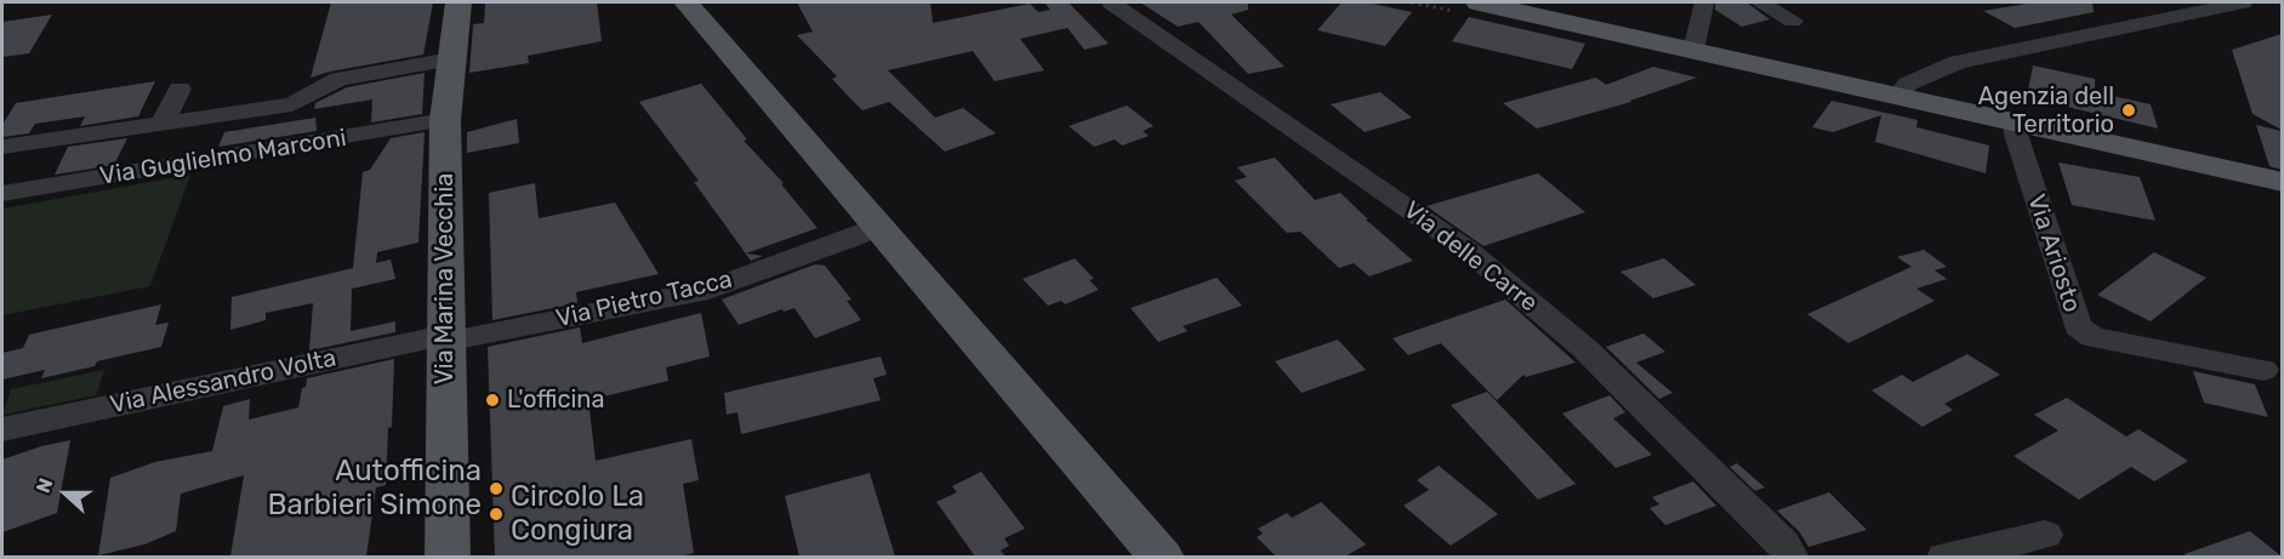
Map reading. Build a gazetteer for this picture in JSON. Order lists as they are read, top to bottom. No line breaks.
{"streets":{"main road":["Via Marina Vecchia"],"street":["Via Guglielmo Marconi","Via Ariosto","Via delle Carre","Via Pietro Tacca","Via Alessandro Volta"]},"crossings":[["Via Guglielmo Marconi","Via Marina Vecchia"],["Via Marina Vecchia","Via Pietro Tacca"],["Via Marina Vecchia","Via Alessandro Volta"],["Via Pietro Tacca","Via Alessandro Volta"]],"places":["Agenzia dell Territorio","L'officina","Autofficina Barbieri Simone","Circolo La Congiura"],"north":"left"}
